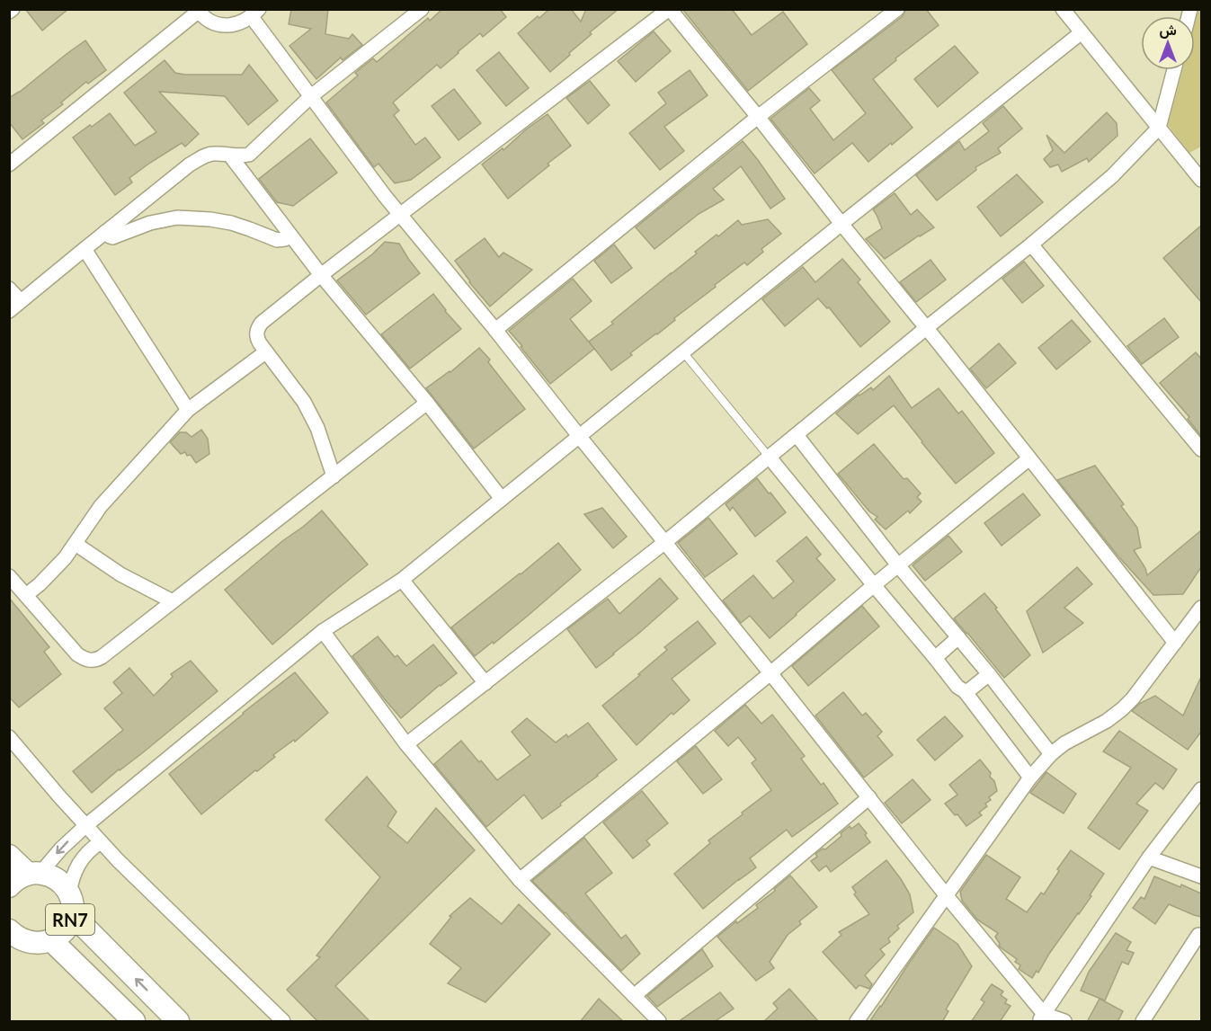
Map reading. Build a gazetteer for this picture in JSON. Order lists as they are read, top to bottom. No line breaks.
{"streets":{"main road":["RN7"]},"north":"top"}
